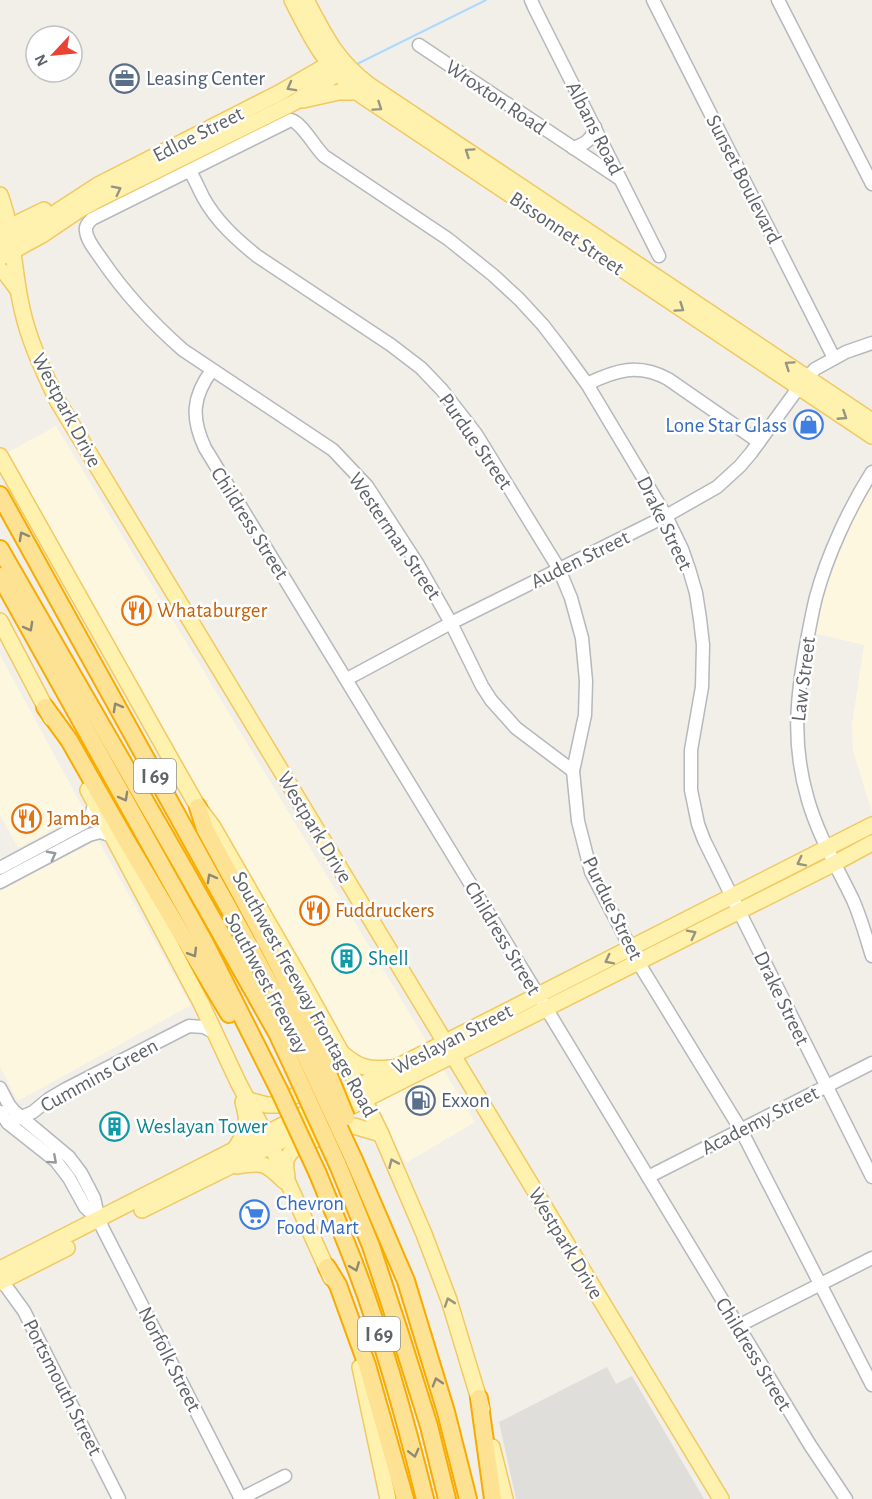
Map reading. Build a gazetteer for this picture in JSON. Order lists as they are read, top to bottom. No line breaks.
{"streets":{"highway":["I 69","Southwest Freeway"],"main road":["Edloe Street","Bissonnet Street","Westpark Drive","Southwest Freeway Frontage Road","Weslayan Street"],"street":["Wroxton Road","Albans Road","Sunset Boulevard","Purdue Street","Childress Street","Drake Street","Westerman Street","Auden Street","Law Street","Cummins Green","Academy Street","Norfolk Street","Portsmouth Street"]},"crossings":[["Wroxton Road","Albans Road"],["Edloe Street","Bissonnet Street"],["Edloe Street","Westpark Drive"],["Edloe Street","Purdue Street"],["Edloe Street","Drake Street"],["Edloe Street","Westerman Street"],["Sunset Boulevard","Auden Street"],["Bissonnet Street","Auden Street"],["Westpark Drive","Weslayan Street"],["Purdue Street","Westerman Street"],["Purdue Street","Auden Street"],["Purdue Street","Weslayan Street"],["Purdue Street","Academy Street"],["Childress Street","Westerman Street"],["Childress Street","Auden Street"],["Childress Street","Weslayan Street"],["Childress Street","Academy Street"],["Drake Street","Auden Street"],["Drake Street","Weslayan Street"],["Drake Street","Academy Street"],["Westerman Street","Auden Street"],["Law Street","Weslayan Street"],["I 69","Southwest Freeway"],["Southwest Freeway Frontage Road","Weslayan Street"],["Weslayan Street","Norfolk Street"],["Weslayan Street","Portsmouth Street"],["Cummins Green","Norfolk Street"]],"places":{"office":["Leasing Center"],"shop":["Lone Star Glass"],"restaurant":["Whataburger","Jamba","Fuddruckers"],"building":["Shell","Weslayan Tower"],"fuel station":["Exxon"],"supermarket":["Chevron Food Mart"]},"north":"bottom left"}
